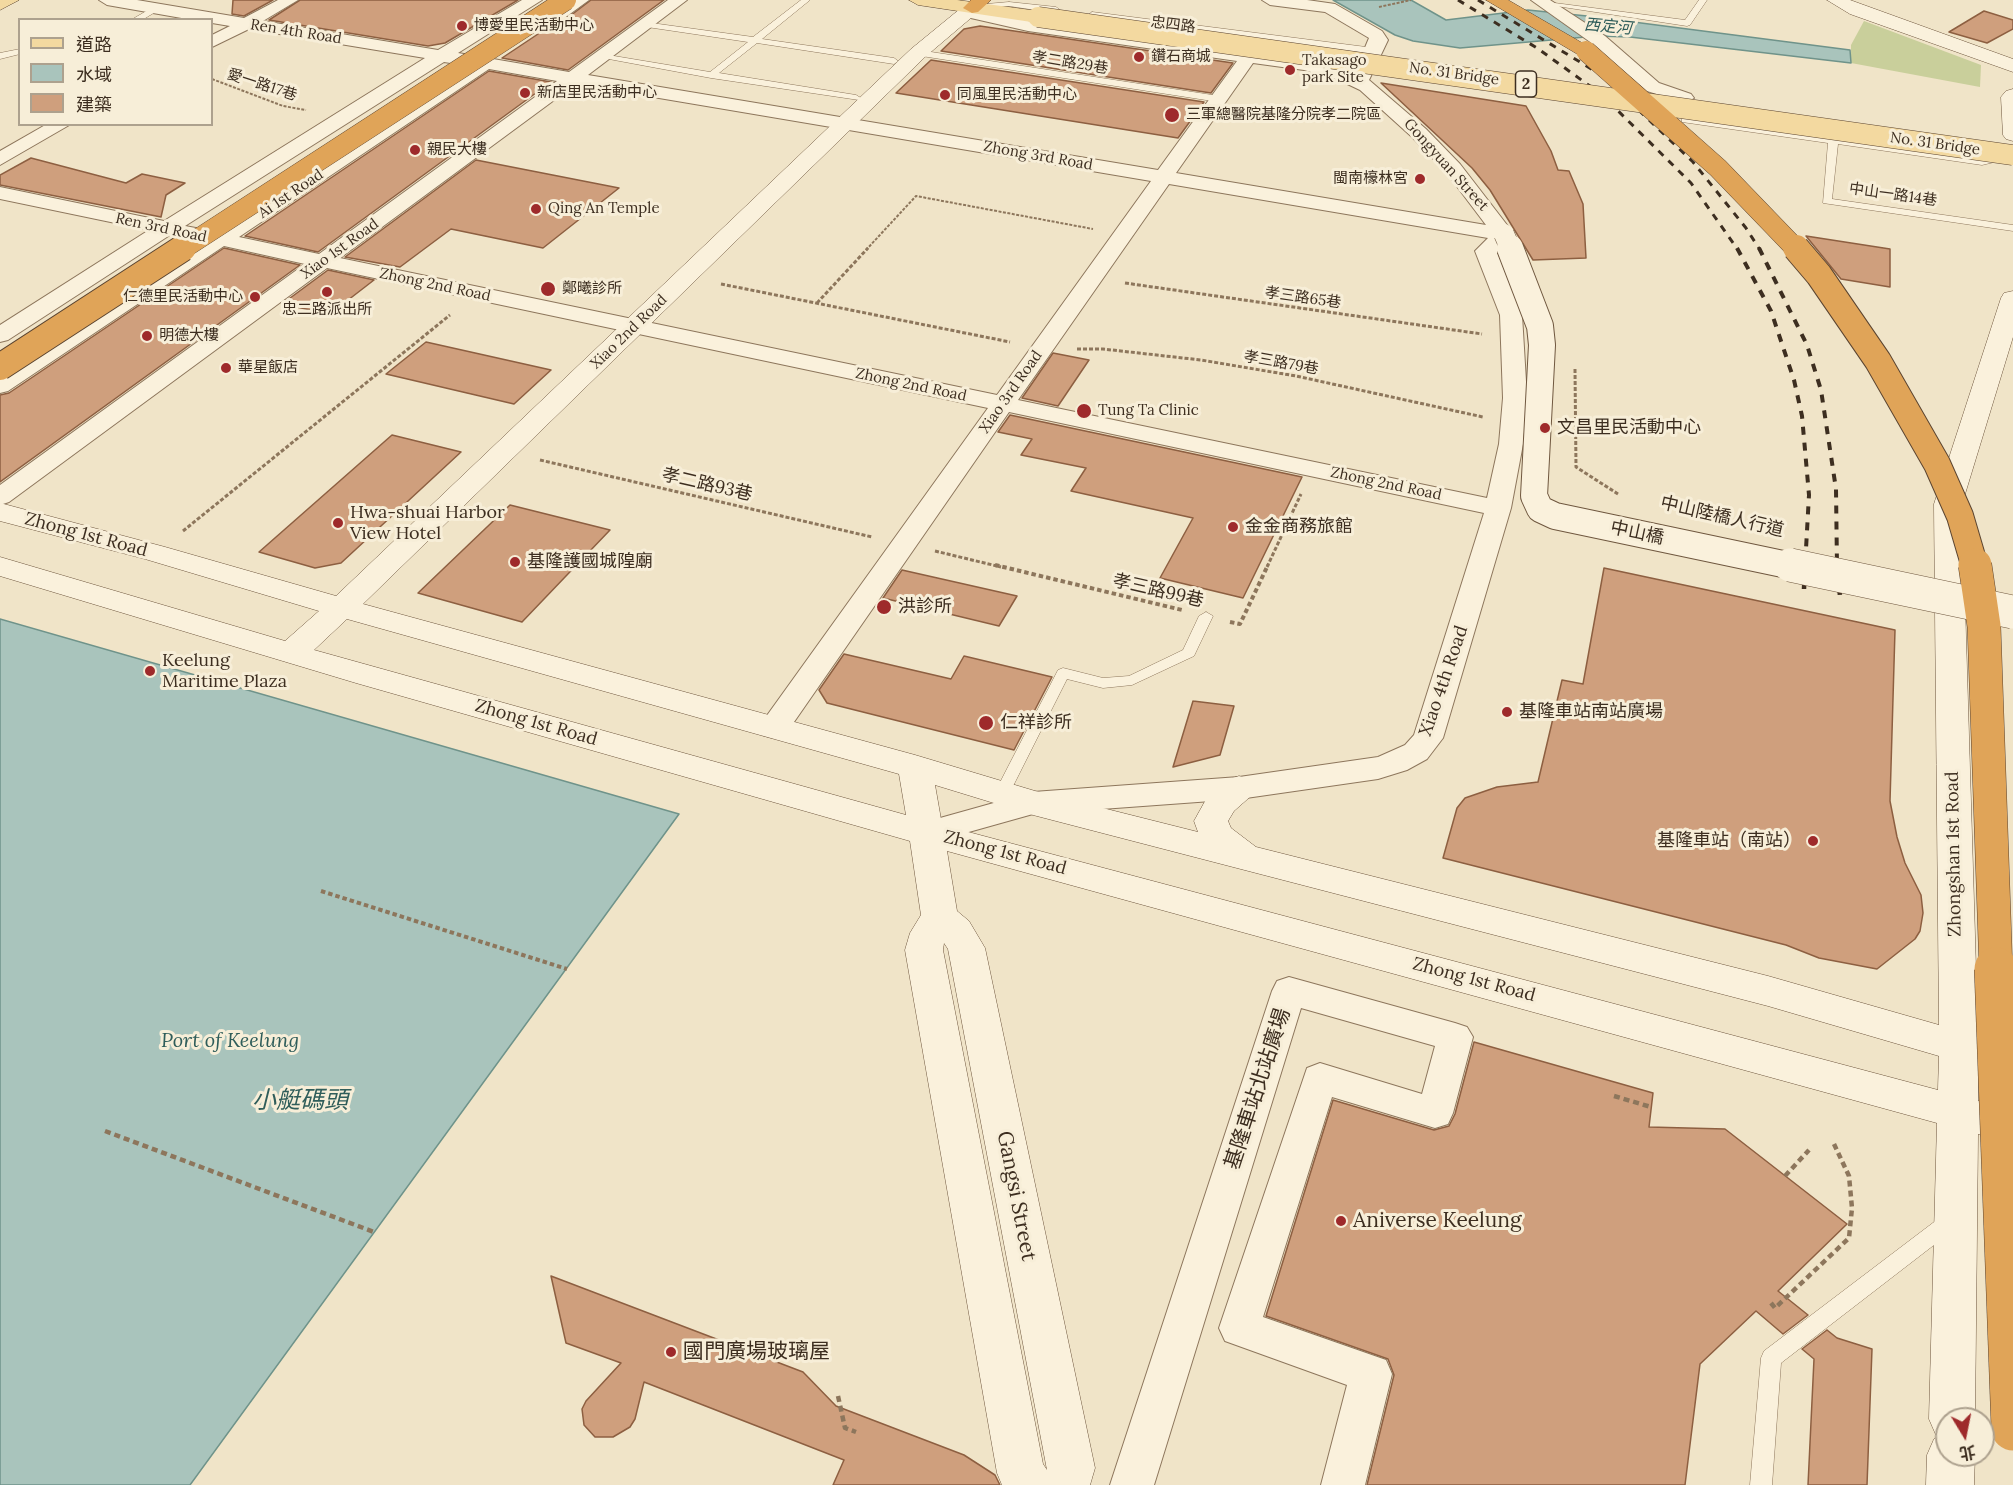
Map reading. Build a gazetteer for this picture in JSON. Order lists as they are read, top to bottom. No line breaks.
{"streets":{"main road":["No. 31 Bridge","2"],"street":["忠四路","Ren 4th Road","Zhong 3rd Road","Gongyuan Street","Ai 1st Road","Ren 3rd Road","Xiao 1st Road","Zhong 2nd Road","Xiao 2nd Road","Xiao 3rd Road","中山橋","Zhong 1st Road","Xiao 4th Road","Zhongshan 1st Road","基隆車站北站廣場","Gangsi Street"],"lane":["孝二路29巷","中山一路14巷"],"path":["愛一路17巷","孝三路65巷","孝三路79巷","孝二路93巷","孝三路99巷"]},"crossings":[["忠四路","No. 31 Bridge"],["忠四路","2"],["忠四路","Gongyuan Street"],["忠四路","Xiao 2nd Road"],["忠四路","Xiao 3rd Road"],["Ren 4th Road","Zhong 3rd Road"],["Ren 4th Road","Ai 1st Road"],["Ren 4th Road","Xiao 1st Road"],["孝二路29巷","Xiao 2nd Road"],["孝二路29巷","Xiao 3rd Road"],["No. 31 Bridge","2"],["No. 31 Bridge","Xiao 2nd Road"],["2","Xiao 2nd Road"],["Zhong 3rd Road","Gongyuan Street"],["Zhong 3rd Road","Xiao 1st Road"],["Zhong 3rd Road","Xiao 2nd Road"],["Zhong 3rd Road","Xiao 3rd Road"],["Zhong 3rd Road","中山橋"],["Zhong 3rd Road","Xiao 4th Road"],["Gongyuan Street","Xiao 3rd Road"],["Gongyuan Street","中山橋"],["Gongyuan Street","Xiao 4th Road"],["Ai 1st Road","Ren 3rd Road"],["Ren 3rd Road","Xiao 1st Road"],["Ren 3rd Road","Zhong 2nd Road"],["Xiao 1st Road","Zhong 2nd Road"],["Zhong 2nd Road","Xiao 2nd Road"],["Zhong 2nd Road","Xiao 3rd Road"],["Zhong 2nd Road","孝三路99巷"],["Zhong 2nd Road","Xiao 4th Road"],["孝三路65巷","Xiao 3rd Road"],["孝三路65巷","Xiao 4th Road"],["Xiao 2nd Road","孝三路79巷"],["Xiao 2nd Road","孝二路93巷"],["Xiao 2nd Road","Zhong 1st Road"],["孝三路79巷","Xiao 3rd Road"],["孝三路79巷","Xiao 4th Road"],["Xiao 3rd Road","孝二路93巷"],["Xiao 3rd Road","Zhong 1st Road"],["Xiao 3rd Road","孝三路99巷"],["孝二路93巷","孝三路99巷"],["中山橋","Xiao 4th Road"],["Zhong 1st Road","Xiao 4th Road"],["Zhong 1st Road","Zhongshan 1st Road"]],"water":["西定河","Port of Keelung","小艇碼頭"],"places":["博愛里民活動中心","鑽石商城","Takasago park Site","新店里民活動中心","同風里民活動中心","三軍總醫院基隆分院孝二院區","親民大樓","閩南檺林宮","Qing An Temple","鄭曦診所","忠二路派出所","仁德里民活動中心","明德大樓","華星飯店","Tung Ta Clinic","文昌里民活動中心","Hwa-shuai Harbor View Hotel","金金商務旅館","基隆護國城隍廟","洪診所","Keelung Maritime Plaza","基隆車站南站廣場","仁祥診所","基隆車站（南站）","Aniverse Keelung","國門廣場玻璃屋"],"legend":["道路","水域","建築"],"north":"bottom"}
